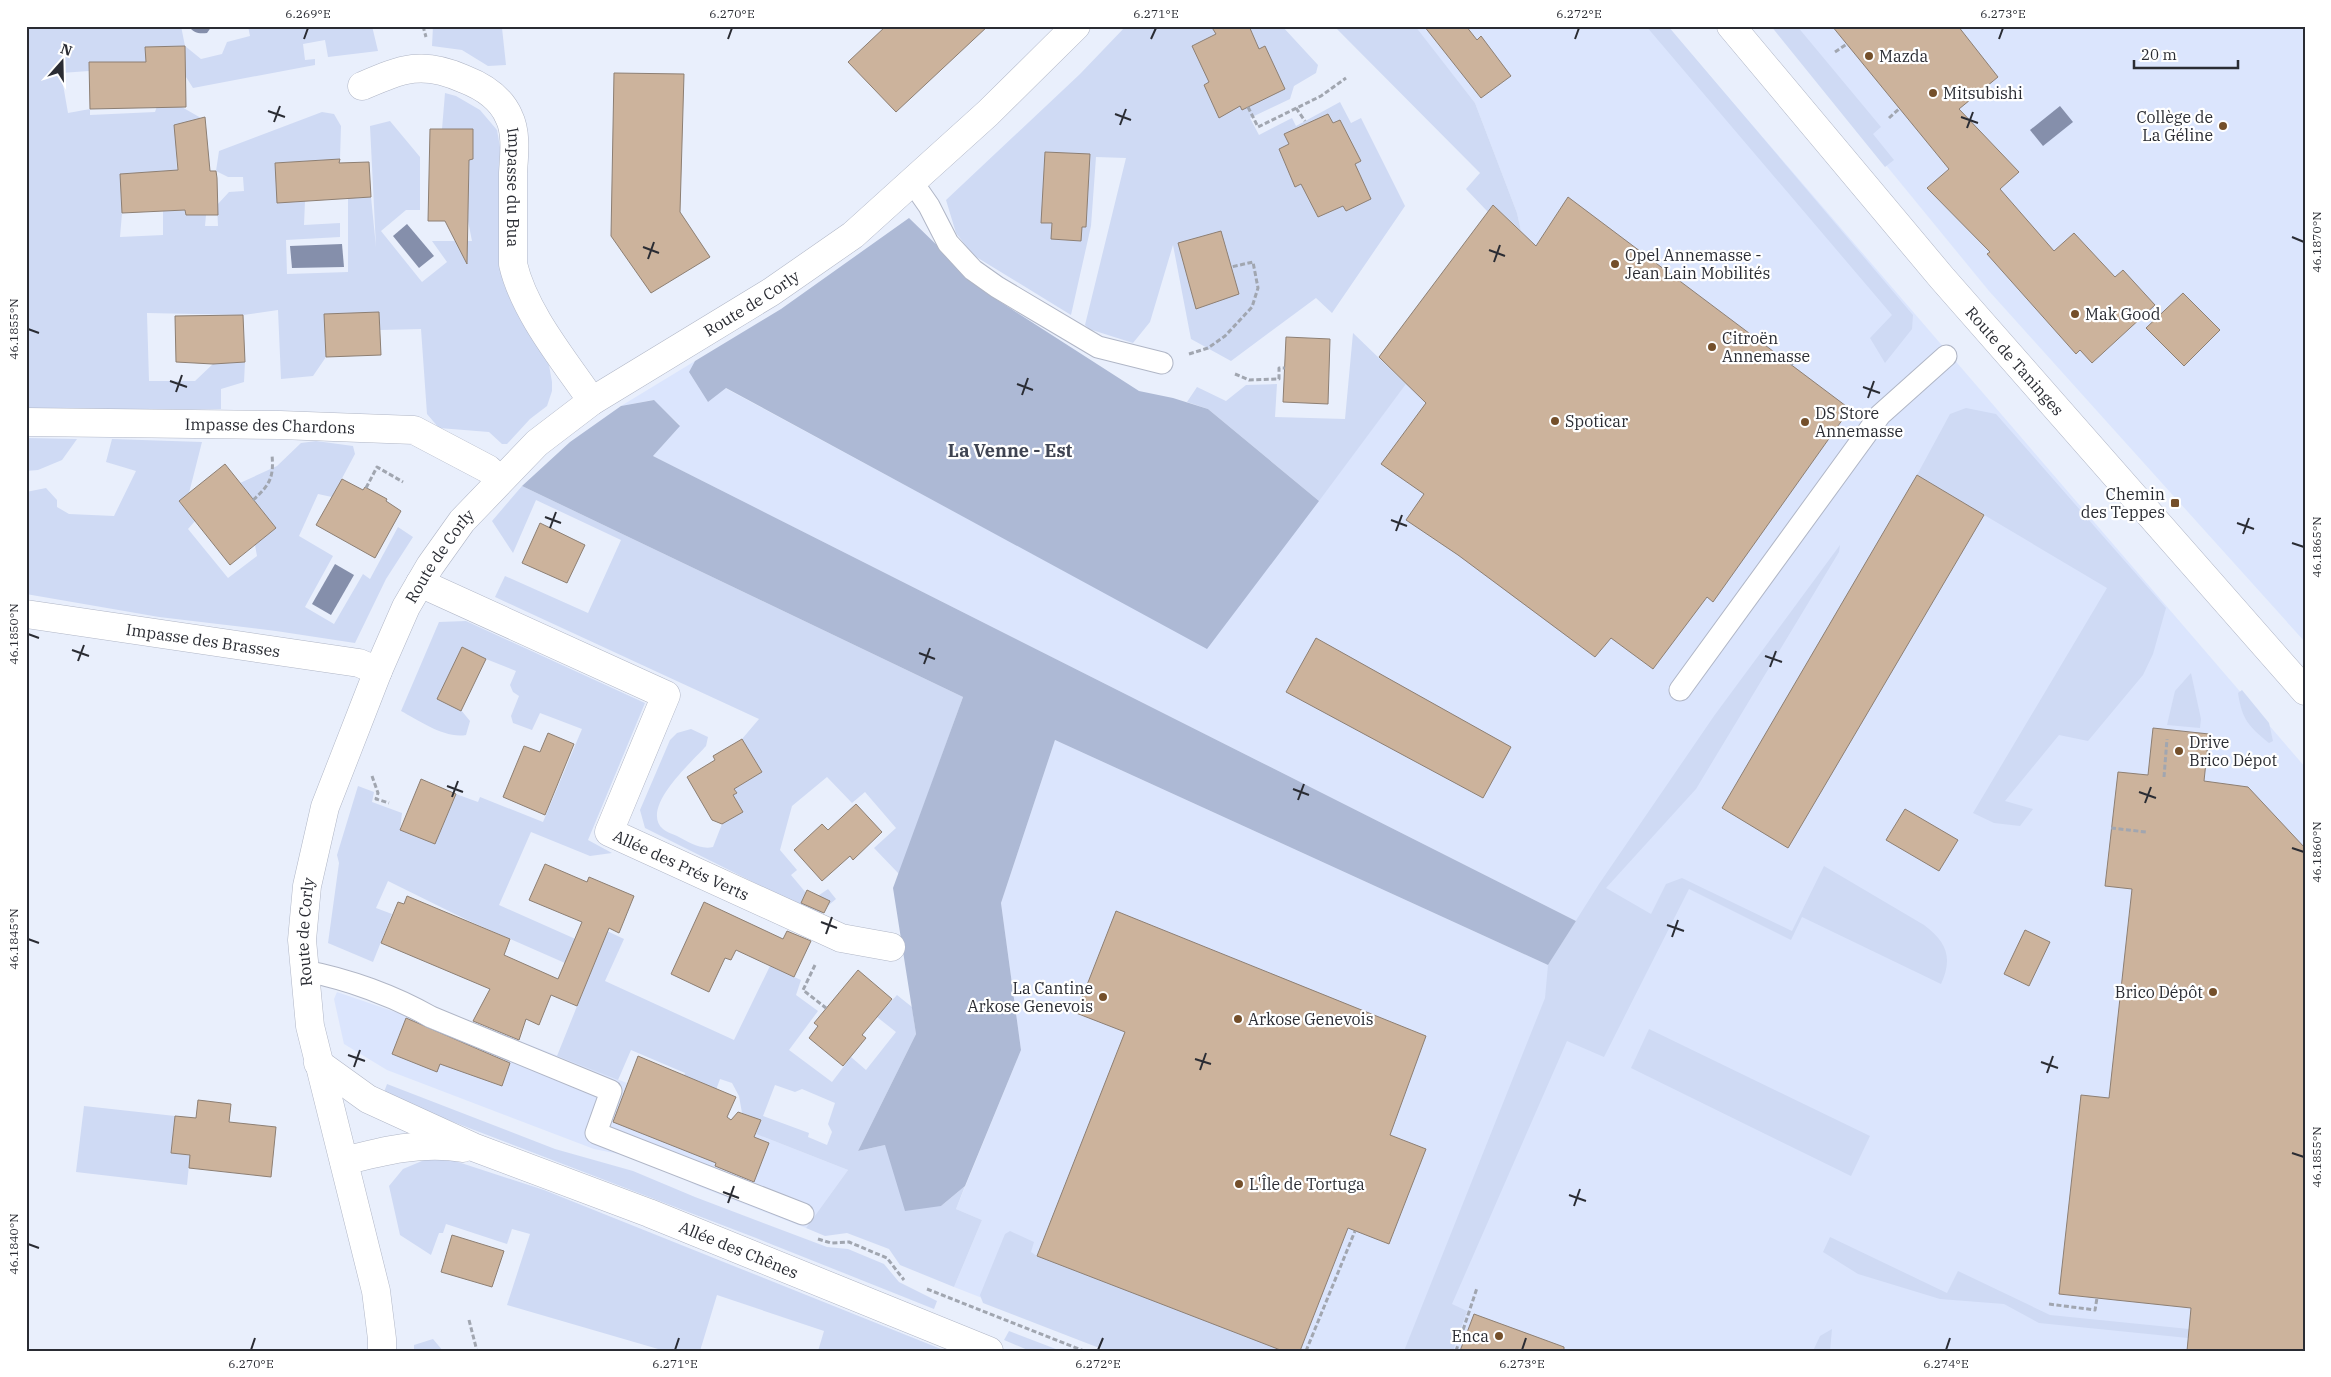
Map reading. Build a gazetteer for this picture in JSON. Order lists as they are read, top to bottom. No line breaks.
{"streets":{"street":["Impasse du Bua","Route de Corly","Route de Taninges","Impasse des Chardons","Impasse des Brasses","Allée des Prés Verts","Allée des Chênes"]},"crossings":[["Impasse du Bua","Route de Corly"],["Route de Corly","Impasse des Chardons"],["Route de Corly","Impasse des Brasses"],["Route de Corly","Allée des Prés Verts"],["Route de Corly","Allée des Chênes"]],"districts":["La Venne - Est"],"places":{"other":["Mazda","Mitsubishi","Collège de La Géline","Opel Annemasse - Jean Lain Mobilités","Mak Good","Citroën Annemasse","Spoticar","DS Store Annemasse","Drive Brico Dépot","Brico Dépôt","La Cantine Arkose Genevois","Arkose Genevois","L'Île de Tortuga","Enca"],"transit":["Chemin des Teppes"]},"scale_bar":"20 m","north":"top","coordinates":["6.269°E","6.270°E","6.271°E","6.272°E","6.273°E","46.1870°N","46.1855°N","46.1865°N","46.1850°N","46.1860°N","46.1845°N","46.1840°N","6.274°E"]}
